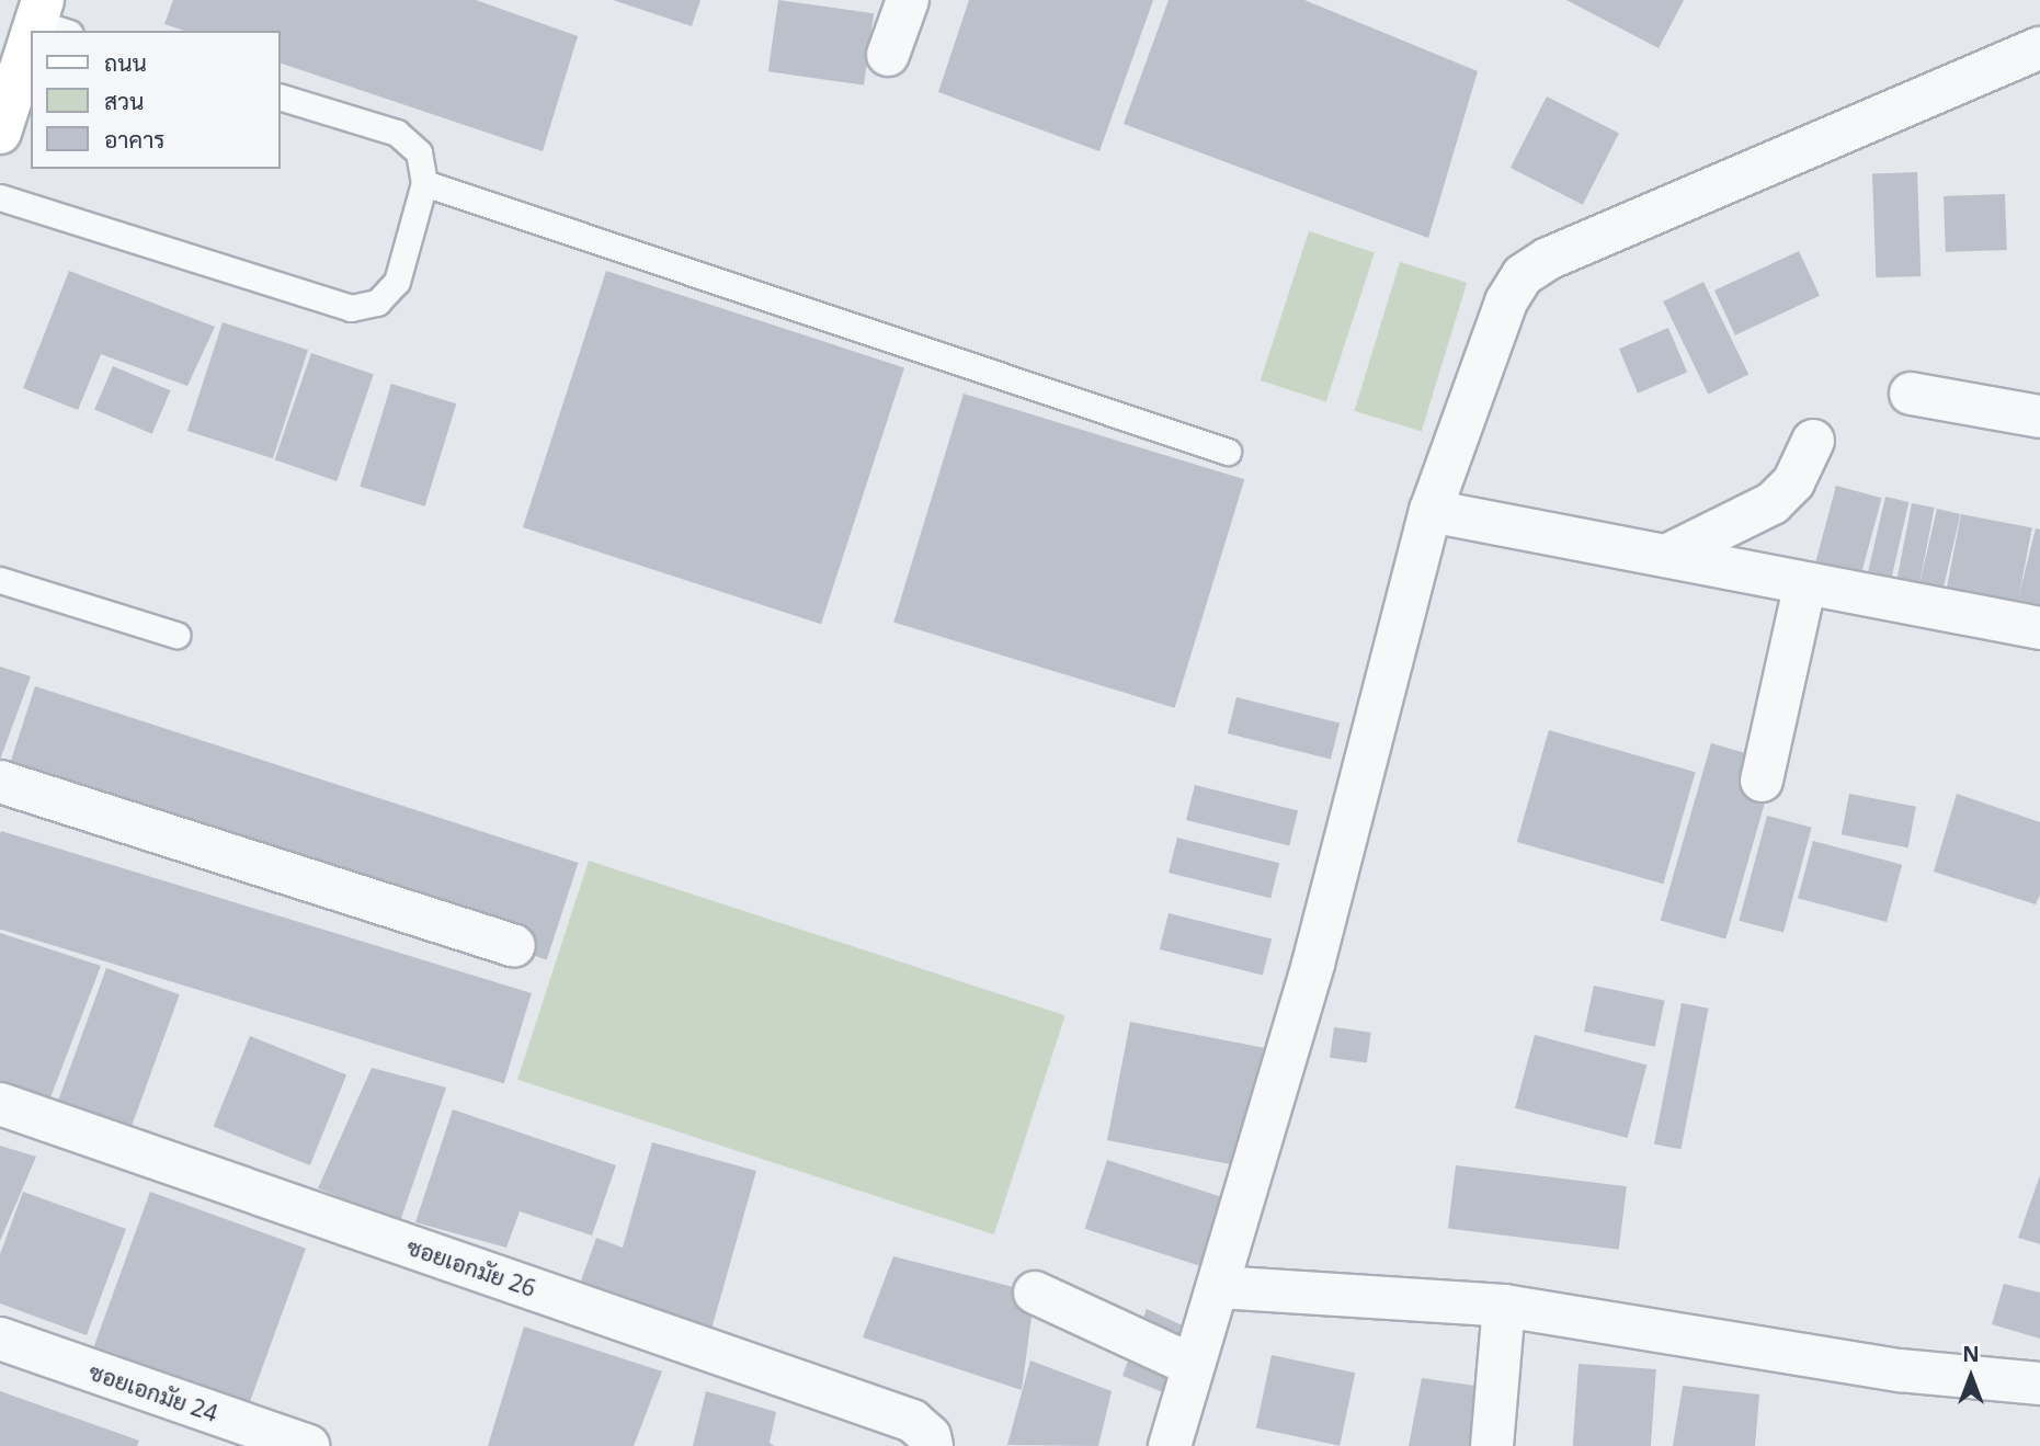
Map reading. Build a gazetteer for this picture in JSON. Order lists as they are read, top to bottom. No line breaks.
{"streets":{"street":["ซอยเอกมัย 26","ซอยเอกมัย 24"]},"legend":["ถนน","สวน","อาคาร"],"north":"top"}
